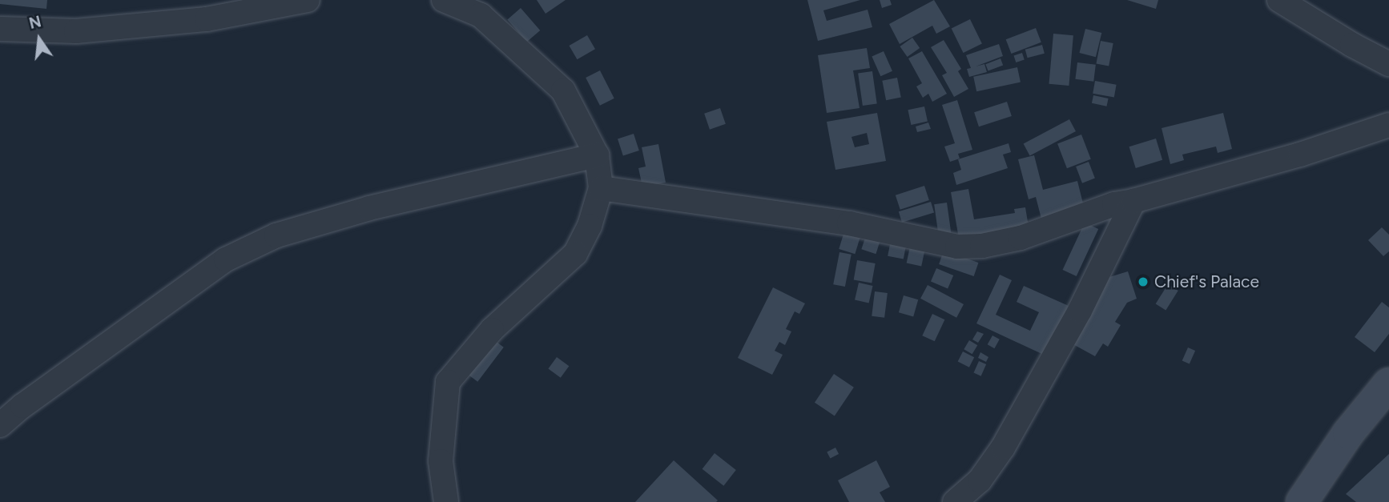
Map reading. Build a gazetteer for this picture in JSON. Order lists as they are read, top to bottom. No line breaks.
{"places":["Chief's Palace"],"north":"top"}
